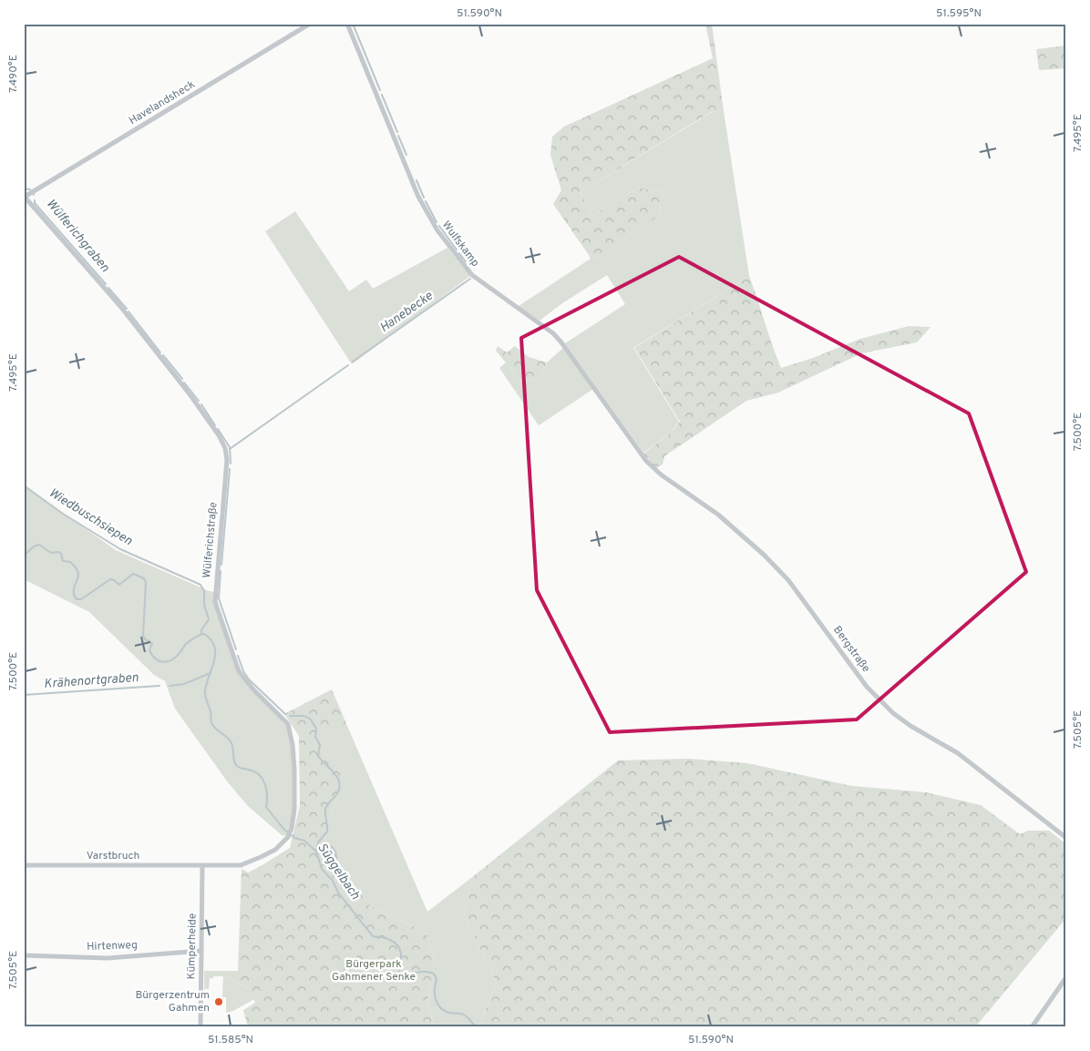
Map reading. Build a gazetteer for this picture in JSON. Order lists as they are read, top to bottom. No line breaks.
{"streets":{"street":["Havelandsheck","Wulfskamp","Wülferichstraße","Bergstraße","Varstbruch","Hirtenweg","Kümperheide"]},"crossings":[["Havelandsheck","Wülferichstraße"],["Wulfskamp","Bergstraße"],["Wülferichstraße","Varstbruch"],["Wülferichstraße","Kümperheide"],["Varstbruch","Kümperheide"],["Hirtenweg","Kümperheide"]],"water":["Wülferichgraben","Hanebecke","Wiedbuschsiepen","Krähenortgraben","Süggelbach"],"parks":["Bürgerpark Gahmener Senke"],"places":["Bürgerzentrum Gahmen"],"coordinates":["51.590°N","51.595°N","7.490°E","7.495°E","7.500°E","7.505°E","51.585°N"]}
